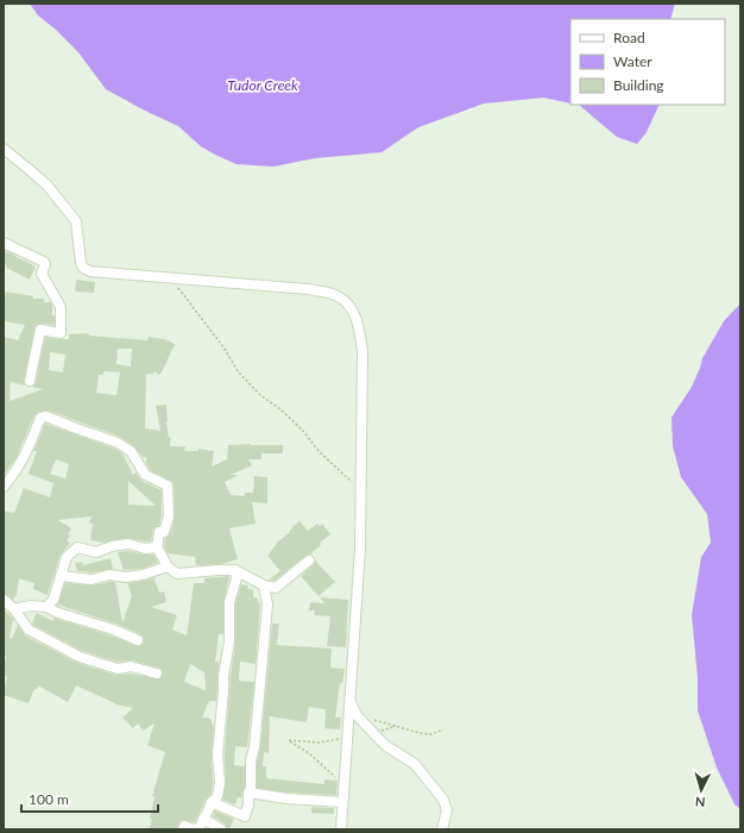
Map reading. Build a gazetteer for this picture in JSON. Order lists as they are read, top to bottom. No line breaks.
{"water":["Tudor Creek"],"legend":["Road","Water","Building"],"scale_bar":"100 m","north":"bottom"}
